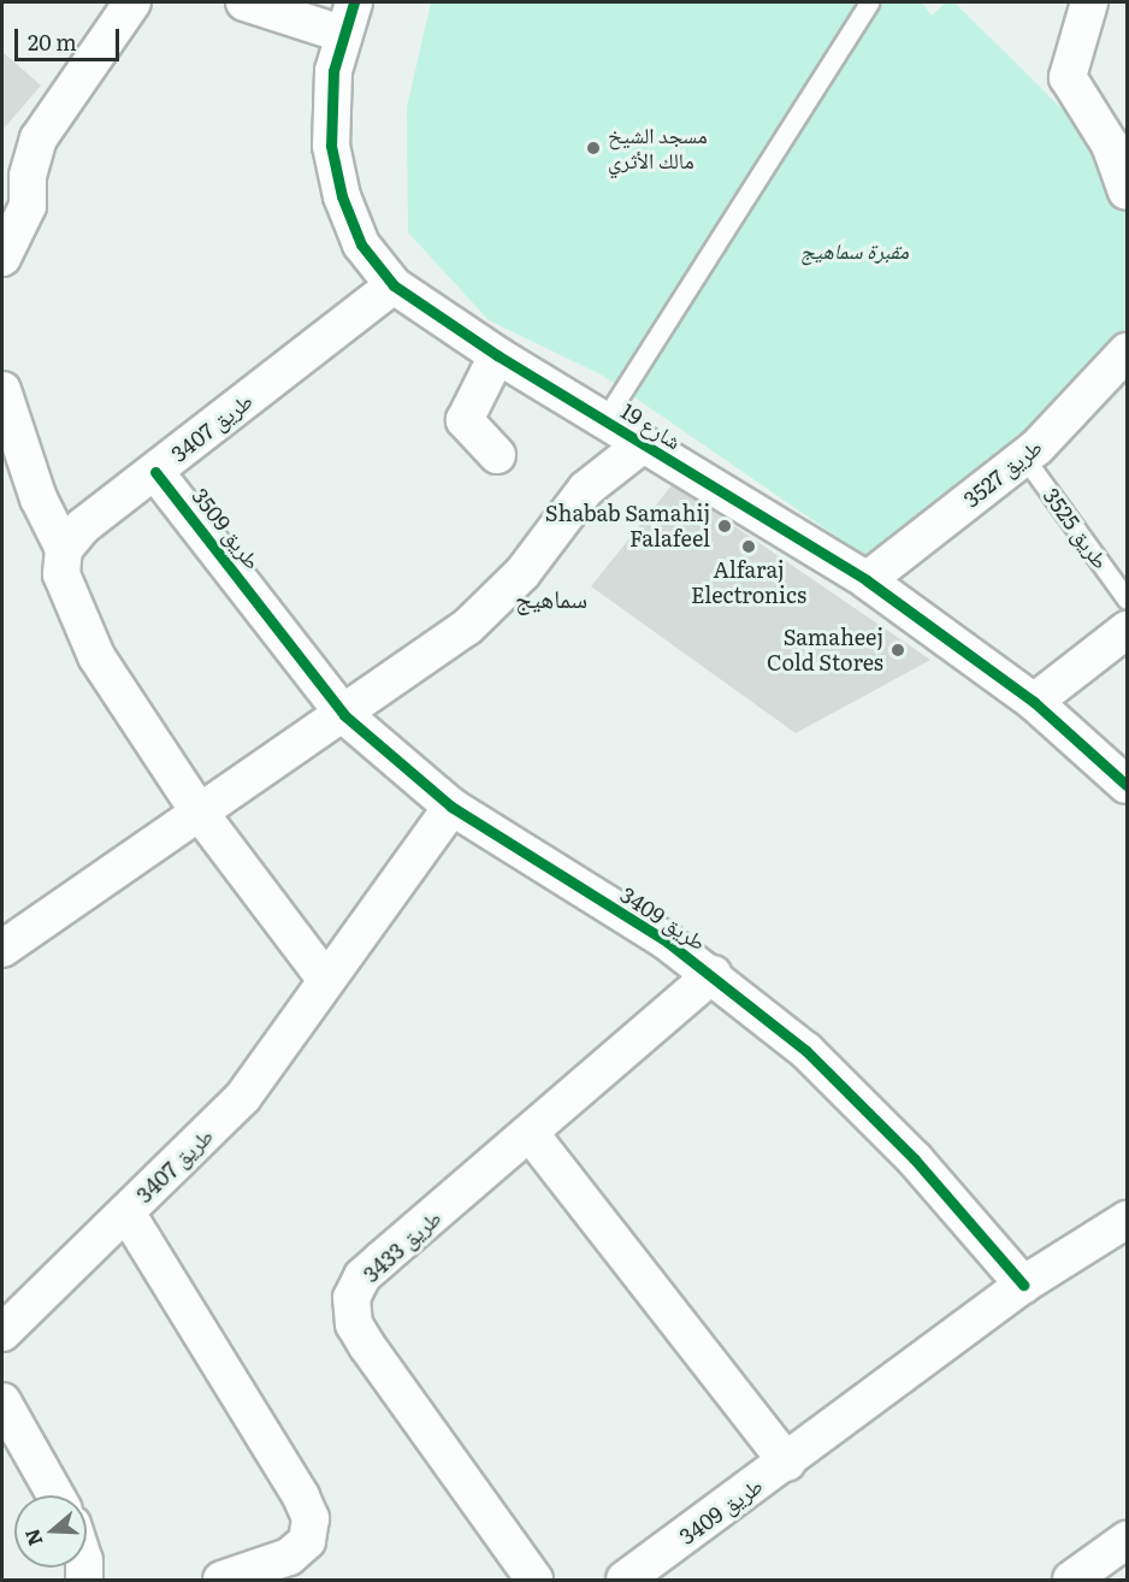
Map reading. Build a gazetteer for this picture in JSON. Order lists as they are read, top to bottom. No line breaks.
{"streets":{"street":["شارع 19","طريق 3407","طريق 3527","طريق 3509","طريق 3409","طريق 3433"],"lane":["طريق 3525"]},"crossings":[["شارع 19","طريق 3407"],["شارع 19","طريق 3527"],["طريق 3407","طريق 3509"],["طريق 3407","طريق 3409"],["طريق 3527","طريق 3525"],["طريق 3509","طريق 3409"],["طريق 3409","طريق 3433"]],"districts":["سماهيج"],"parks":["مقبرة سماهيج"],"places":["مسجد الشيخ مالك الأثري","Shabab Samahij Falafeel","Alfaraj Electronics","Samaheej Cold Stores"],"scale_bar":"20 m","north":"left"}
